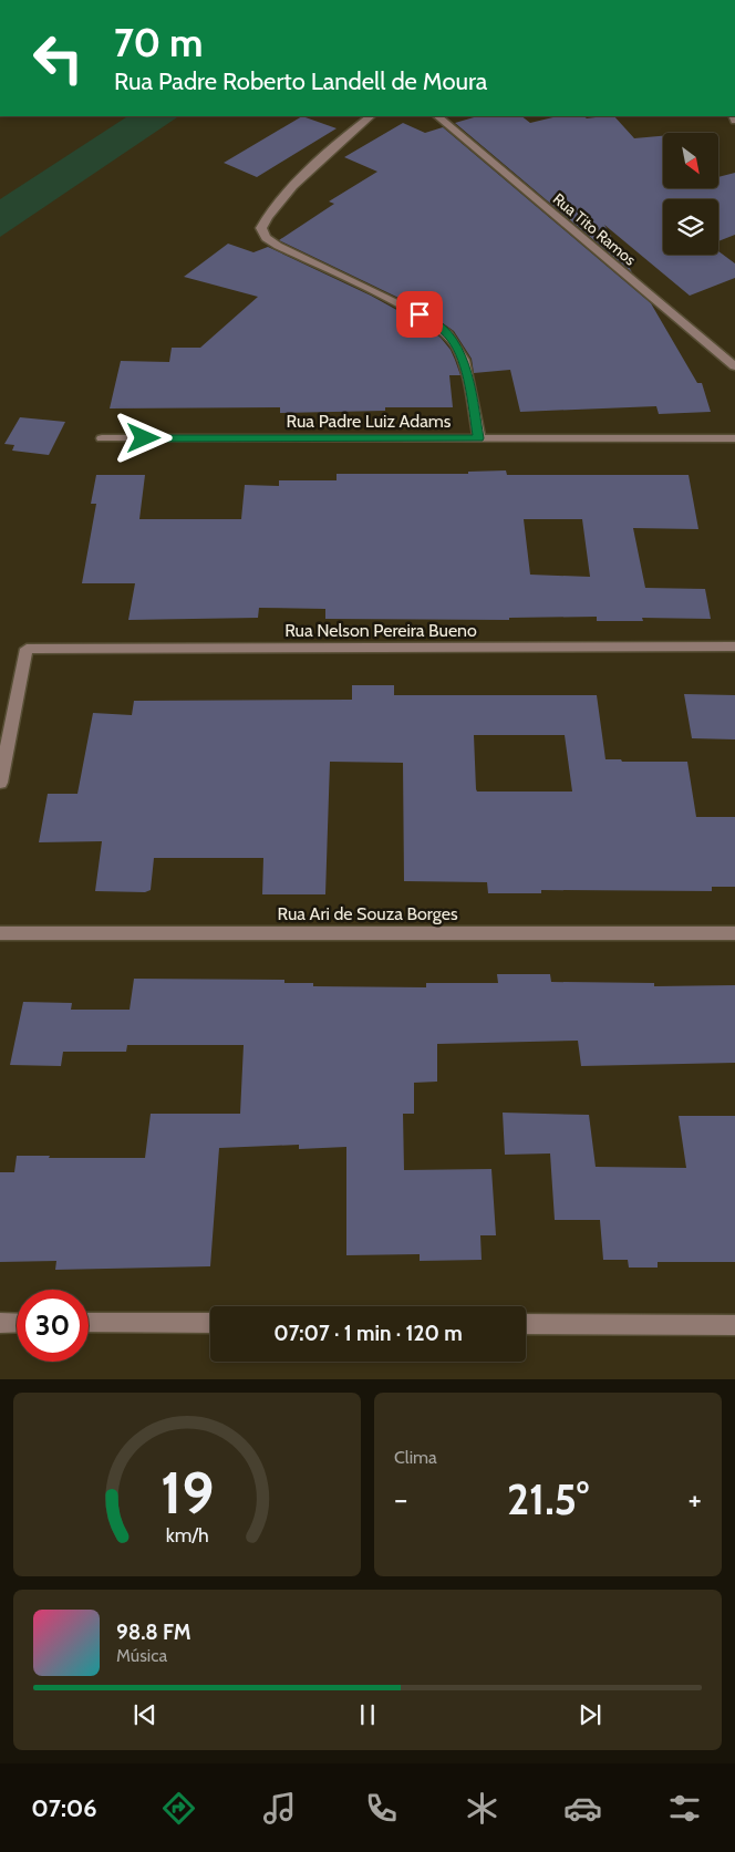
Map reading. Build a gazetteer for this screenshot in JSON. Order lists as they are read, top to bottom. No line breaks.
{"streets":{"street":["Rua Tito Ramos","Rua Padre Luiz Adams","Rua Nelson Pereira Bueno","Rua Ari de Souza Borges"]},"north":"bottom right","page":{"turn":["70 m","Rua Padre Roberto Landell de Moura"],"limit":"30","trip":"07:07 · 1 min · 120 m","tile":"Clima","heat":["−","21.5°","+"],"song":["98.8 FM","Música"],"tabs":"07:06","gauge":["19","km/h"]}}
